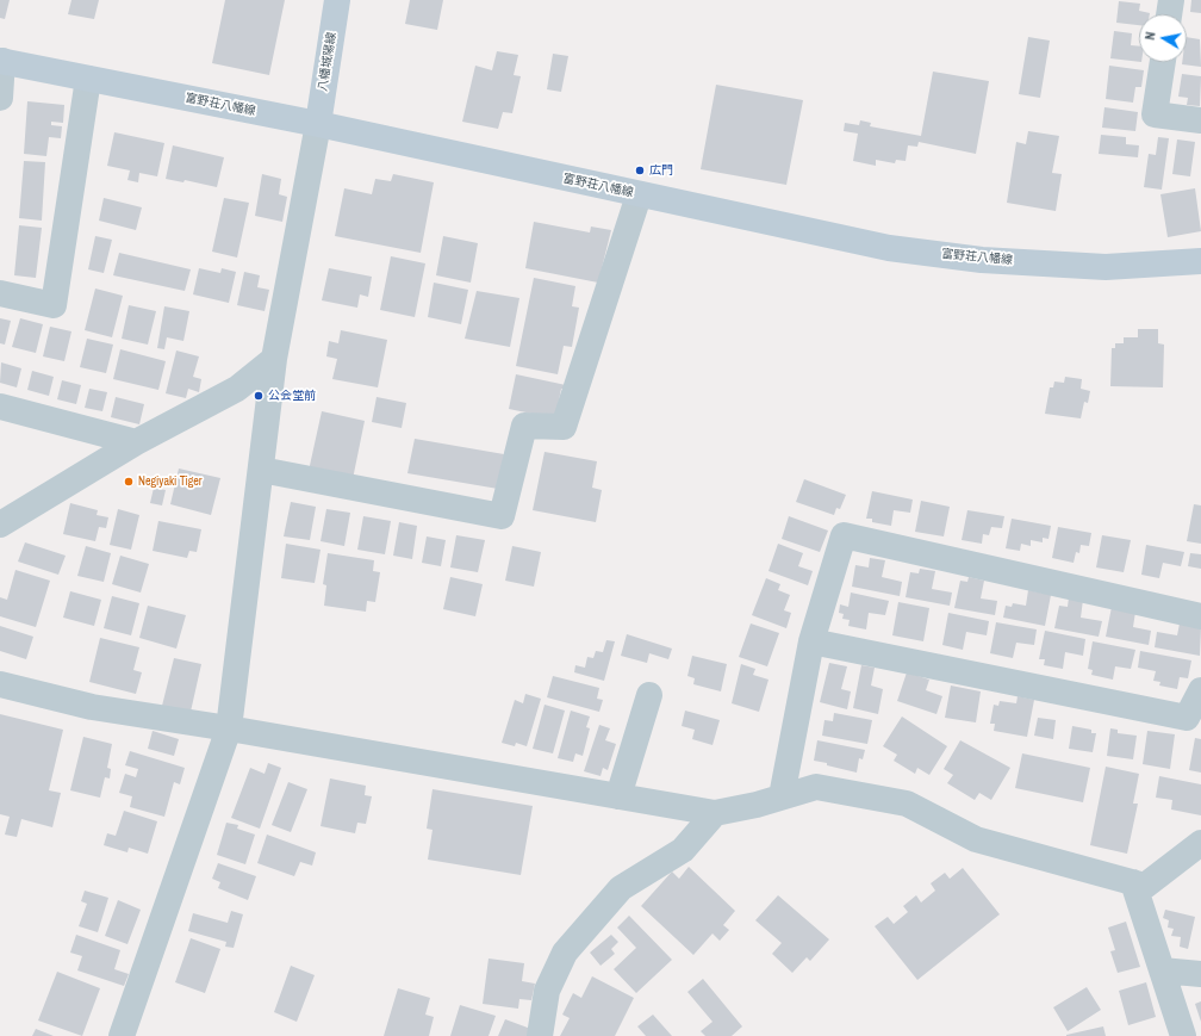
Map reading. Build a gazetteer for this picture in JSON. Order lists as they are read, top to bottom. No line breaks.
{"streets":{"main road":["八幡城陽線","富野荘八幡線"]},"crossings":[["八幡城陽線","富野荘八幡線"]],"places":["広門","公会堂前","Negiyaki Tiger"],"north":"left"}
